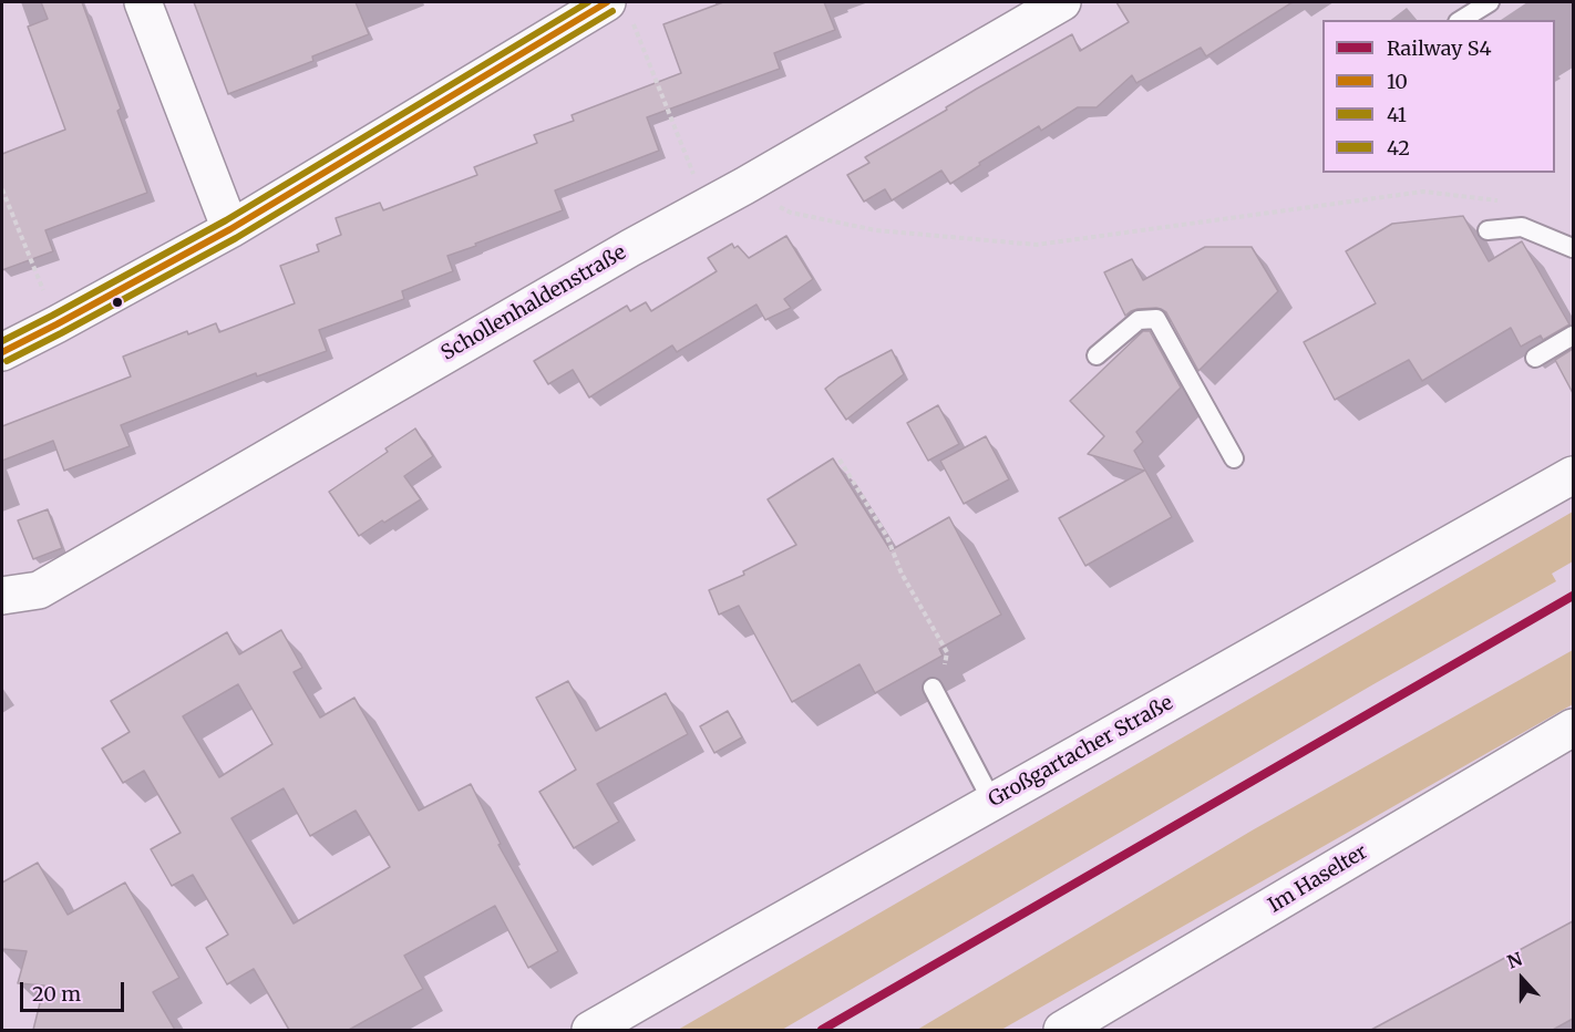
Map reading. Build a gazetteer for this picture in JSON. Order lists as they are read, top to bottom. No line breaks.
{"streets":{"street":["Schollenhaldenstraße","Großgartacher Straße","Im Haselter"]},"lines":["transit line 10","transit line 42","transit line 41","rail line S4"],"legend":["Railway S4","10","41","42"],"scale_bar":"20 m","north":"top"}
